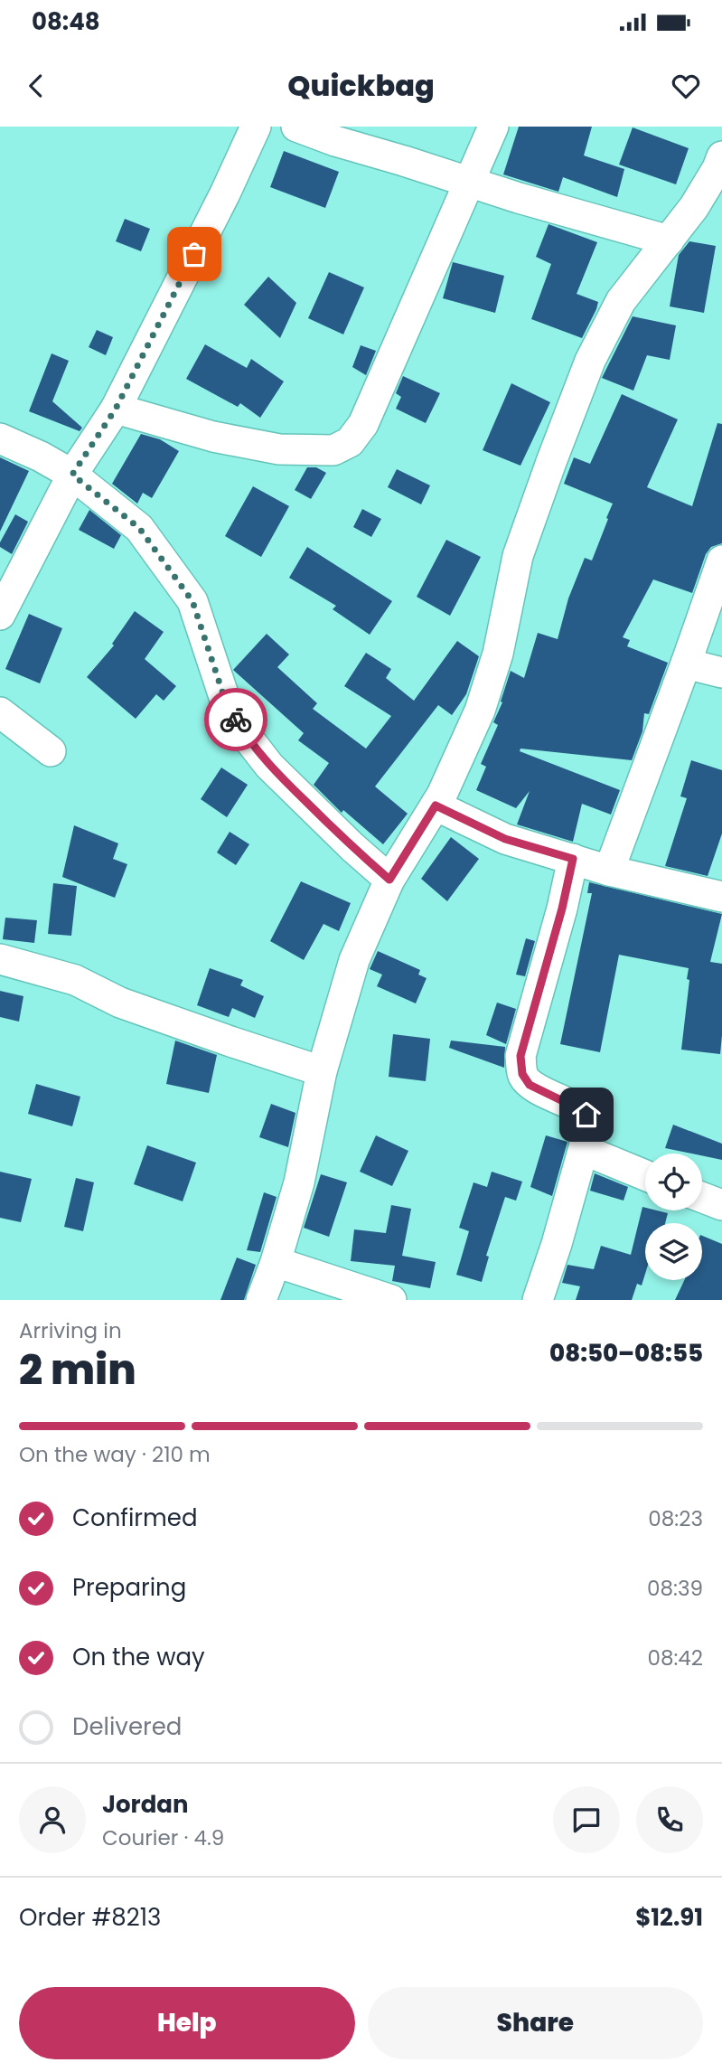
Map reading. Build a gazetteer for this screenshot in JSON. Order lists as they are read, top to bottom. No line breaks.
{"page":{"status":"08:48","header":"Quickbag","heading":["2 min","Arriving in","08:50–08:55"],"panel":["Jordan","Courier · 4.9","Order #8213","$12.91"],"bar":"On the way · 210 m","list":[["Confirmed","08:23"],["Preparing","08:39"],["On the way","08:42"],"Delivered"],"buttons":["Help","Share"]}}
